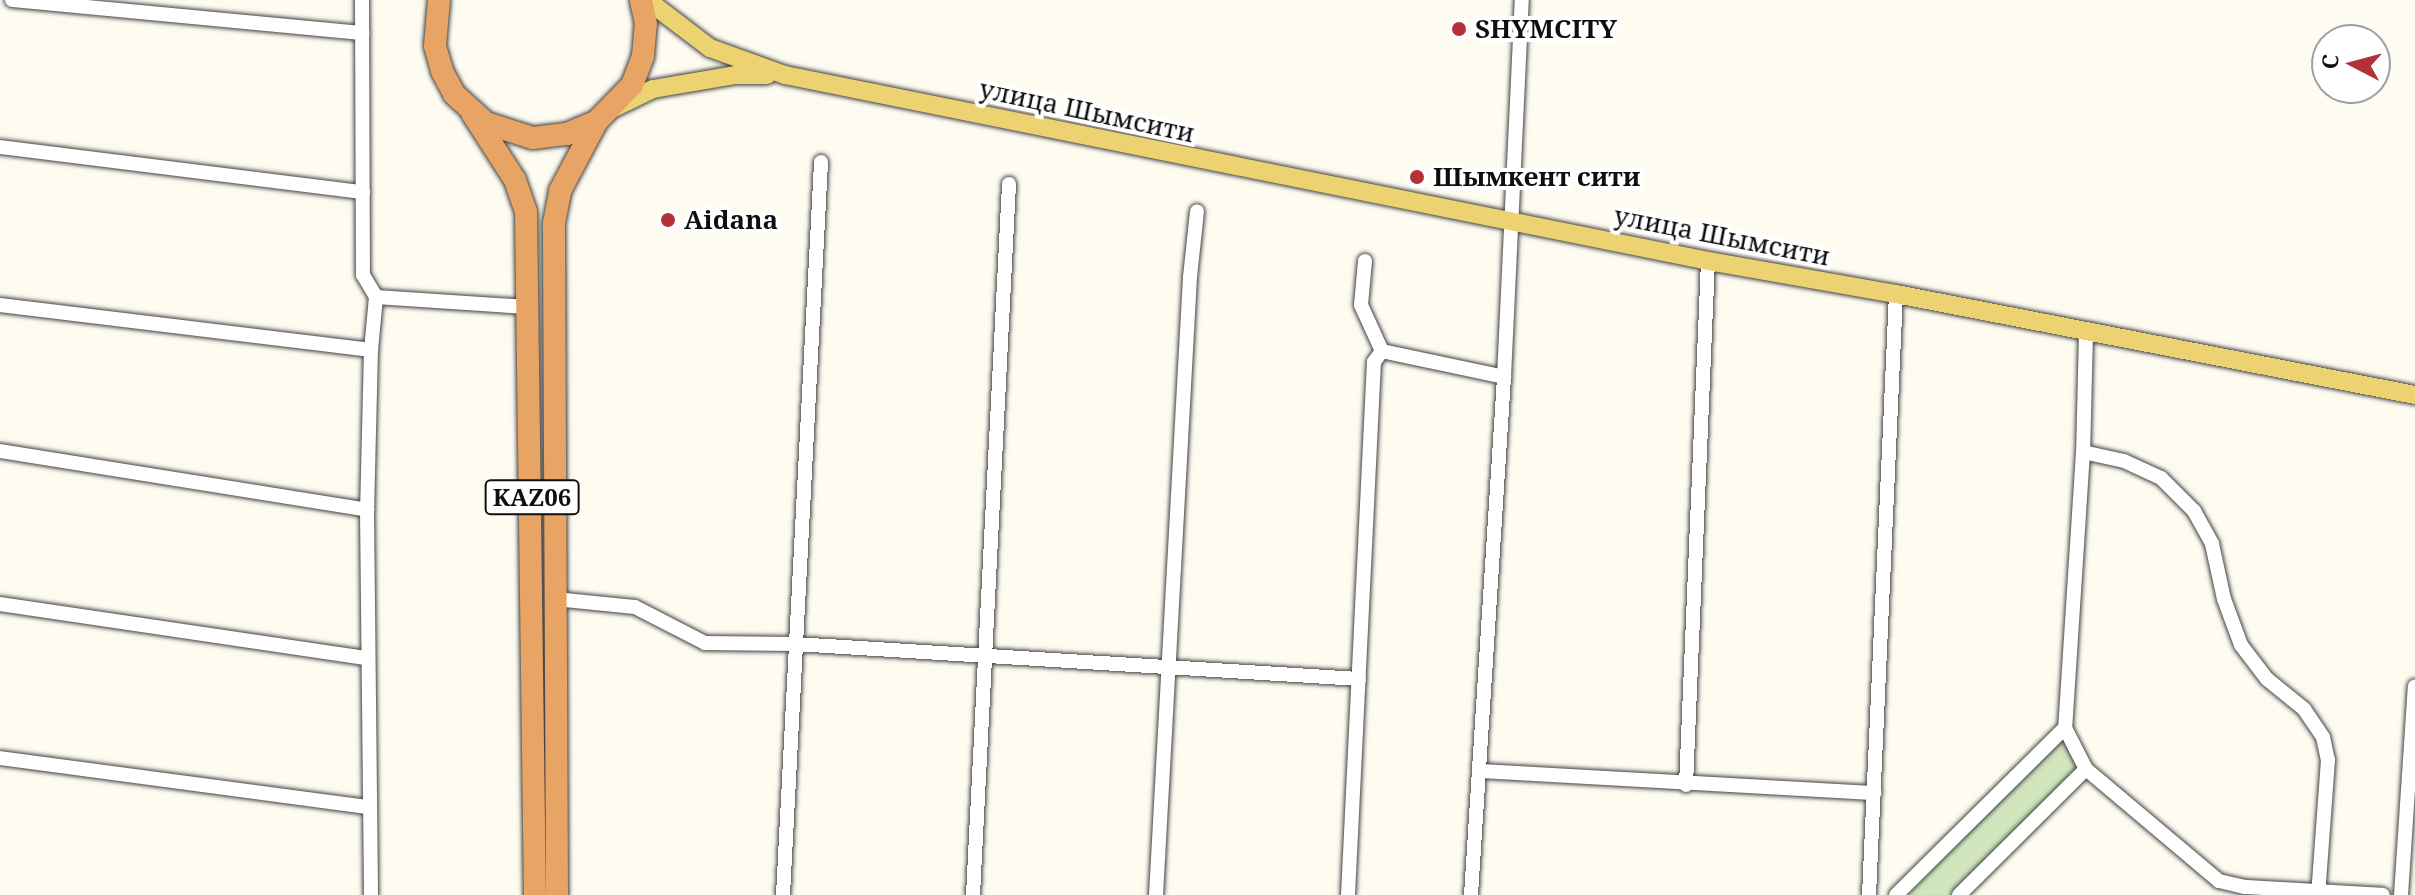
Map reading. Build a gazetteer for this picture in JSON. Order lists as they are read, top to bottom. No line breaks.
{"streets":{"highway":["KАZ06"],"main road":["улица Шымсити"]},"crossings":[["улица Шымсити","KАZ06"]],"places":["SHYMCITY","Шымкент сити","Aidana"],"north":"left"}
